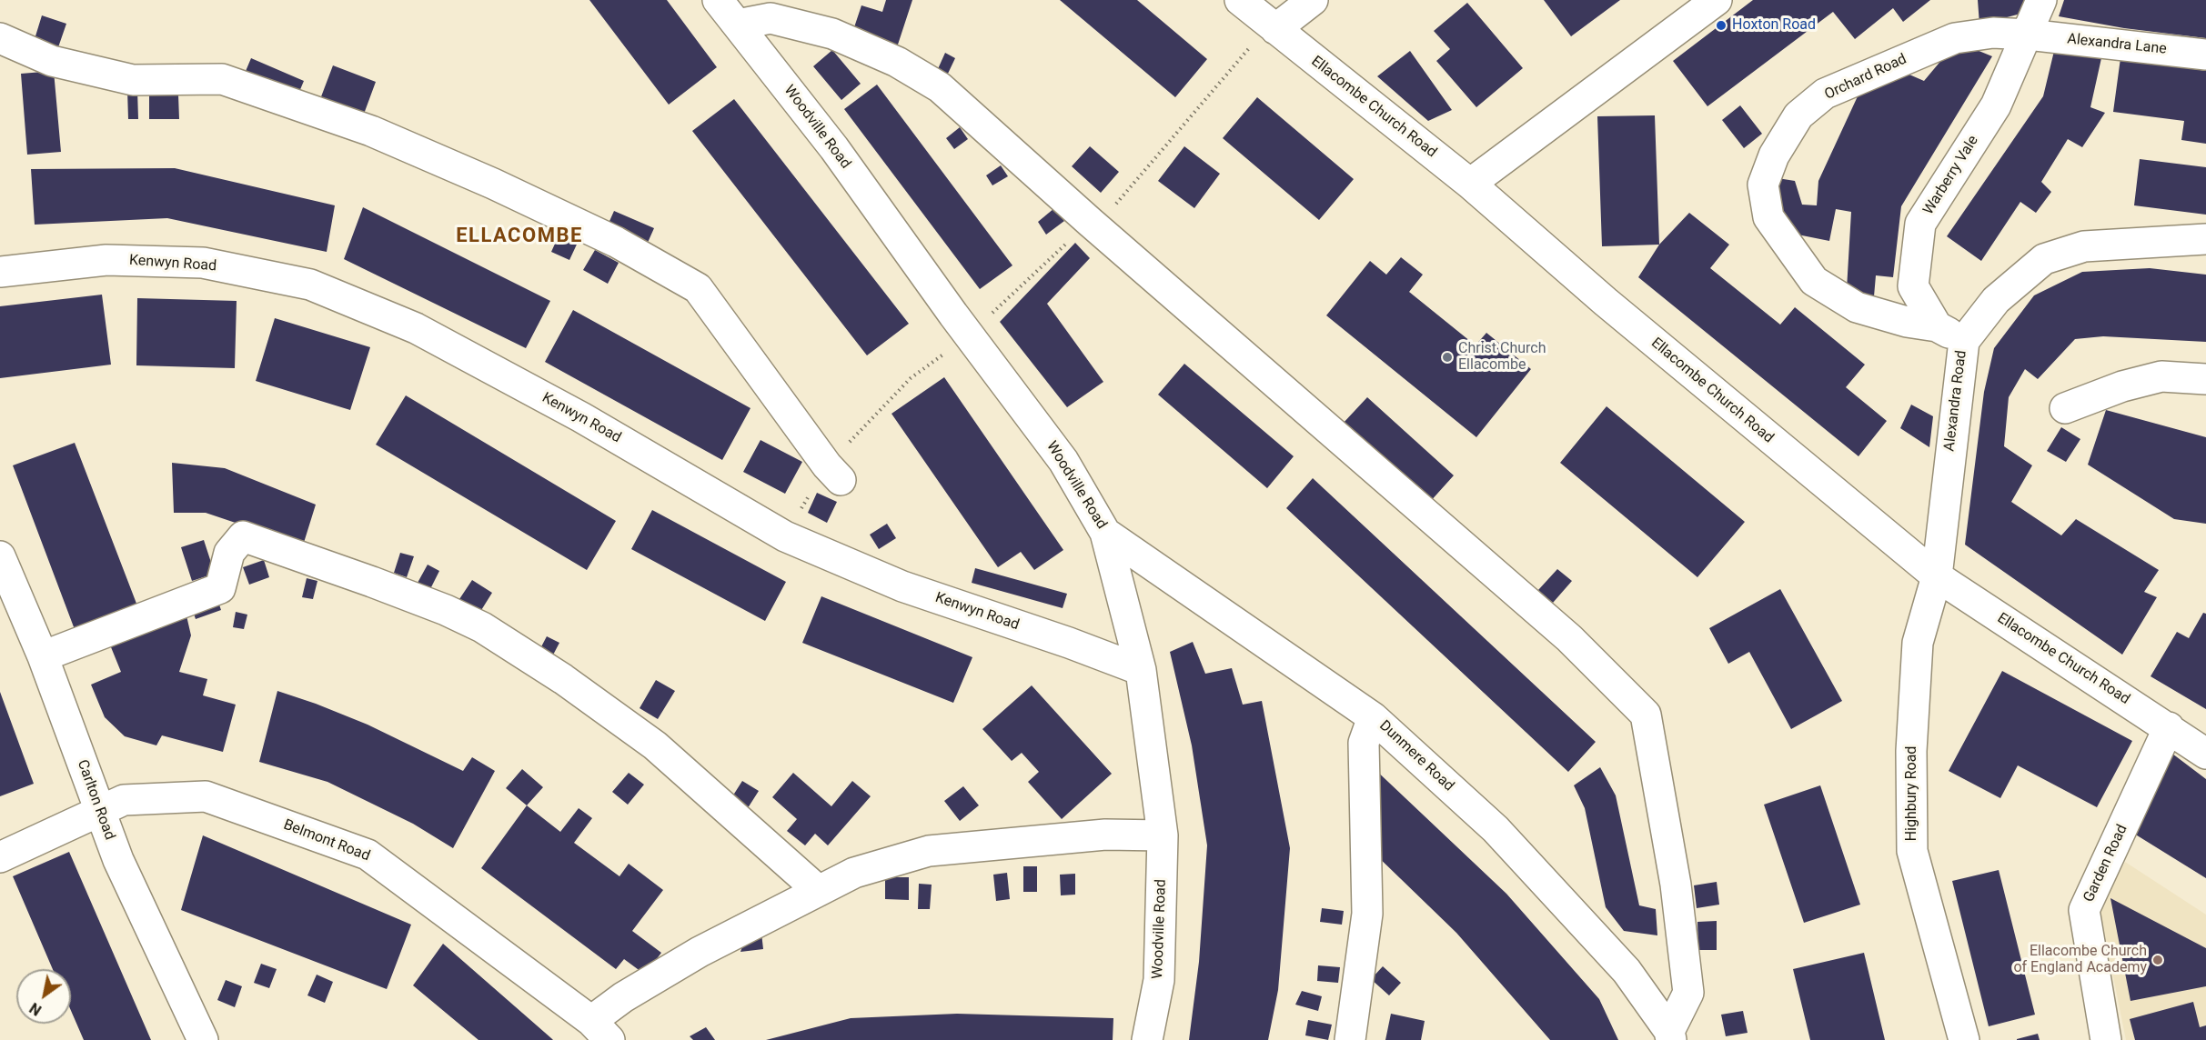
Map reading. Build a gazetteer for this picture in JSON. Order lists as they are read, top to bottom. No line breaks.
{"streets":{"street":["Alexandra Lane","Orchard Road","Ellacombe Church Road","Woodville Road","Warberry Vale","Kenwyn Road","Alexandra Road","Dunmere Road","Highbury Road","Carlton Road","Belmont Road","Garden Road"]},"crossings":[["Alexandra Lane","Orchard Road"],["Alexandra Lane","Warberry Vale"],["Orchard Road","Warberry Vale"],["Ellacombe Church Road","Alexandra Road"],["Ellacombe Church Road","Highbury Road"],["Ellacombe Church Road","Garden Road"],["Woodville Road","Kenwyn Road"],["Woodville Road","Dunmere Road"],["Alexandra Road","Highbury Road"],["Carlton Road","Belmont Road"]],"districts":["ELLACOMBE"],"places":["Hoxton Road","Christ Church Ellacombe","Ellacombe Church of England Academy"],"north":"bottom left"}
